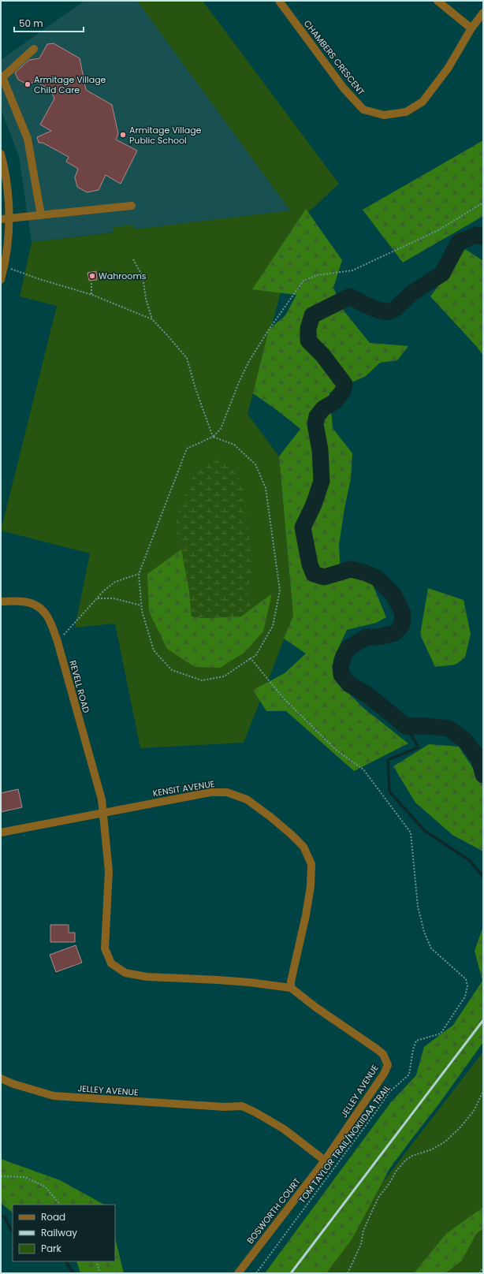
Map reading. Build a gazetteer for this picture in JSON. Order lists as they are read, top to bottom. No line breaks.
{"streets":{"street":["CHAMBERS CRESCENT","REVELL ROAD","KENSIT AVENUE","JELLEY AVENUE","BOSWORTH COURT"],"path":["TOM TAYLOR TRAIL/NOKIIDAA TRAIL"]},"crossings":[["REVELL ROAD","KENSIT AVENUE"],["KENSIT AVENUE","JELLEY AVENUE"],["JELLEY AVENUE","BOSWORTH COURT"]],"places":["Armitage Village Child Care","Armitage Village Public School","Wahrooms"],"legend":["Road","Railway","Park"],"scale_bar":"50 m"}
